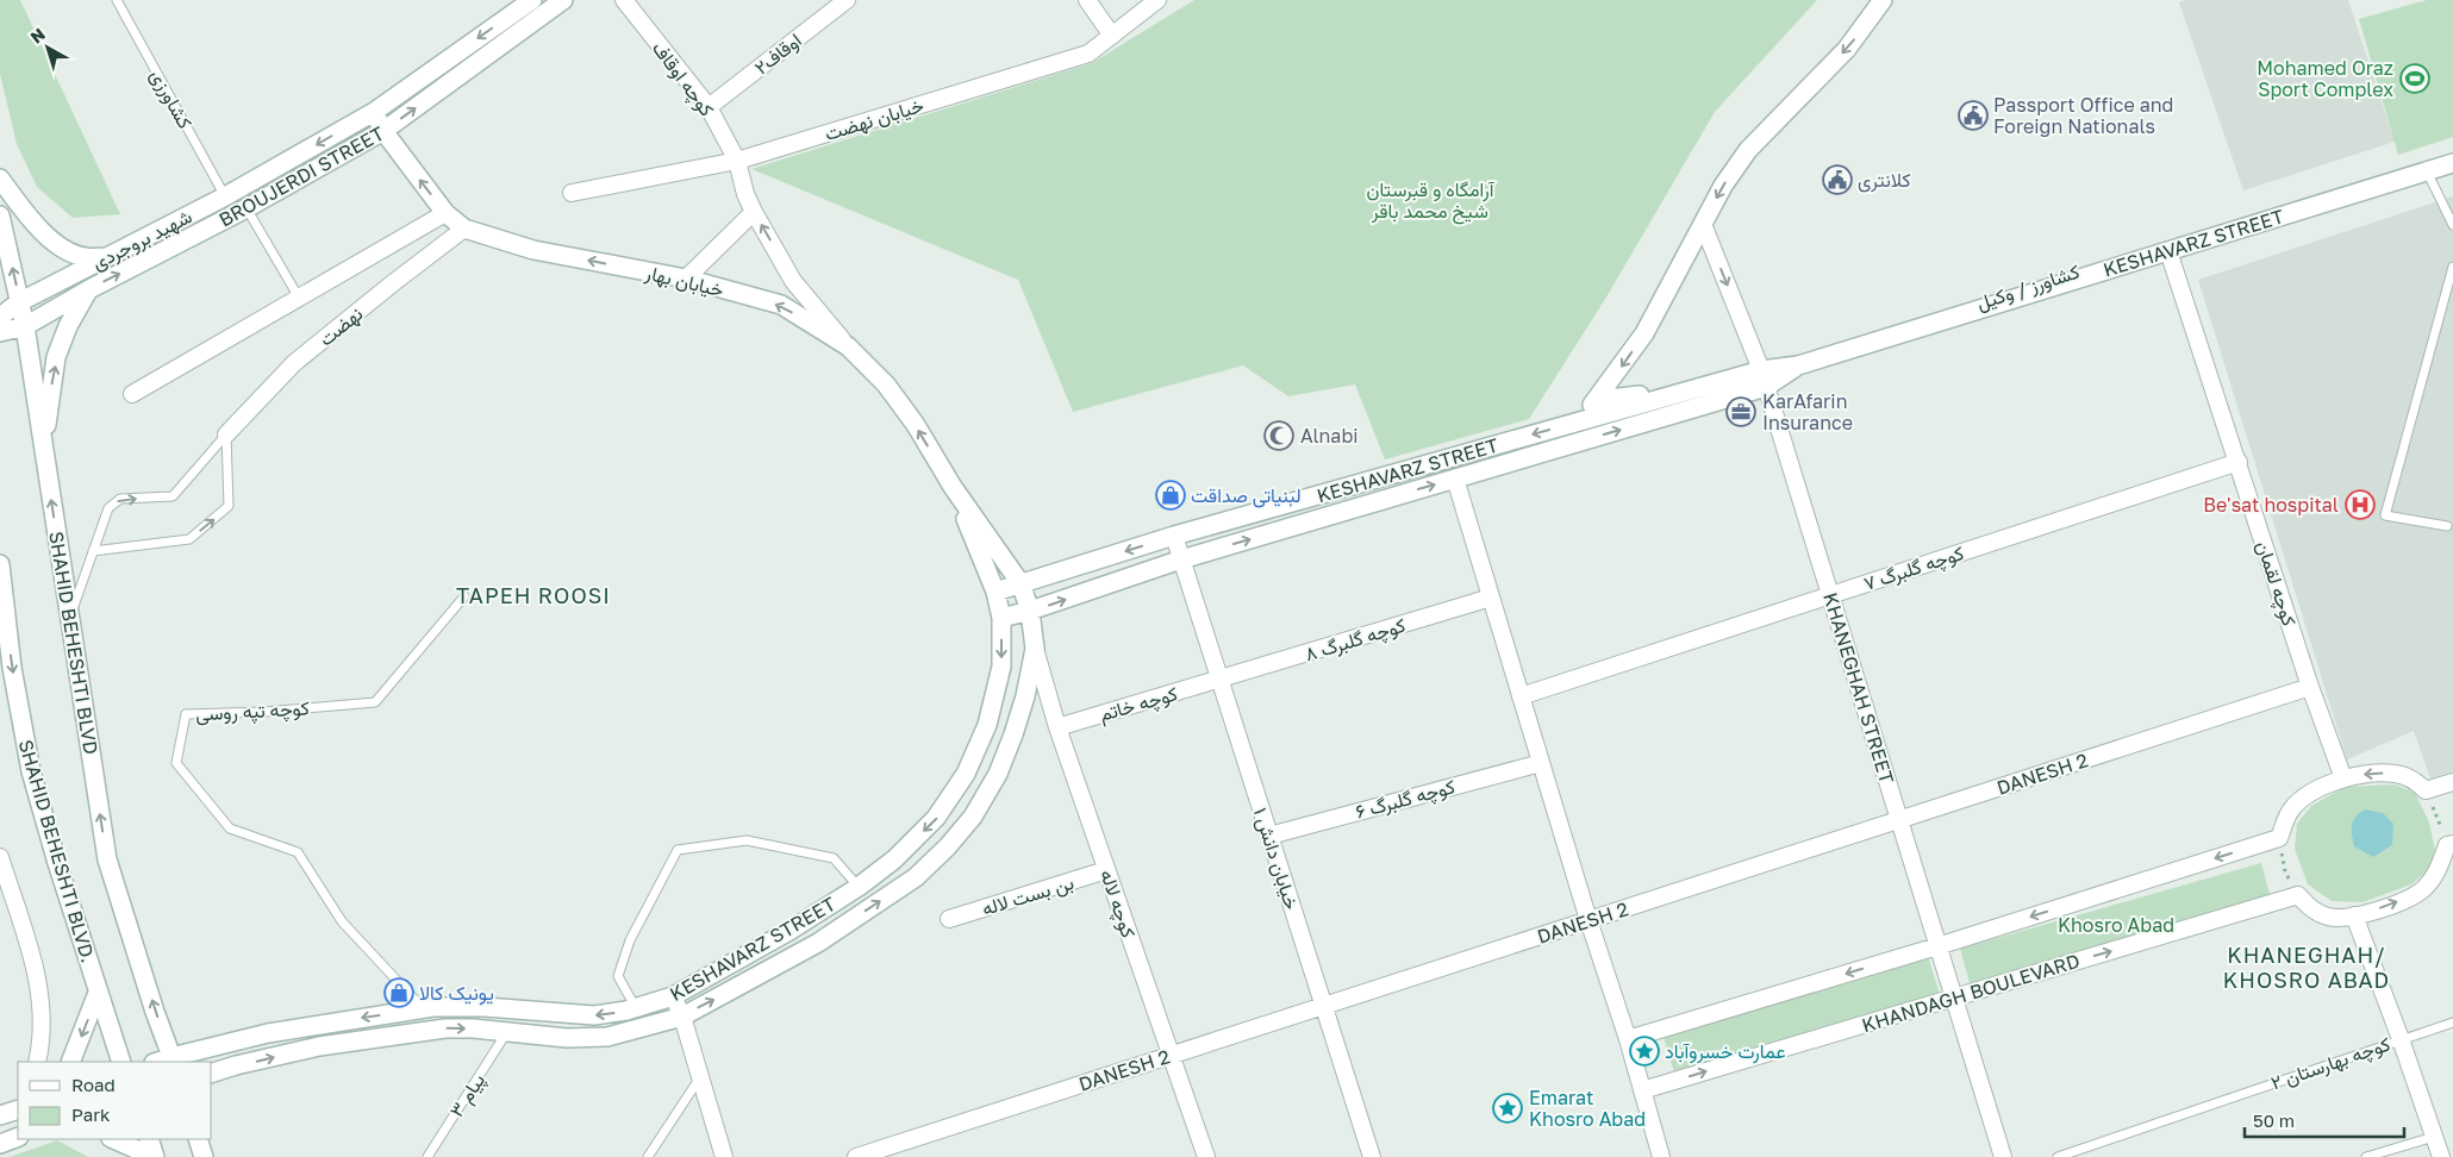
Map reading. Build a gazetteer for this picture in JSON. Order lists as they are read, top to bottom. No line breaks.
{"streets":{"street":["اوقاف۲","کوچه اوقاف","خیابان نهضت","BROUJERDI STREET","شهید بروجردی","KESHAVARZ STREET","خیابان بهار","کشاورز / وکیل","نهضت","کوچه گلبرگ ۷","کوچه لقمان","کوچه گلبرگ ۸","SHAHID BEHESHTI BLVD","KHANEGHAH STREET","کوچه خاتم","DANESH 2","کوچه گلبرگ ۶","SHAHID BEHESHTI BLVD.","خیابان دانش ۱","بن بست لاله","کوچه لاله","KHANDAGH BOULEVARD"],"lane":["کشاورزی","کوچه تپه روسی","کوچه بهارستان ۲","پیام ۳"]},"crossings":[["اوقاف۲","کوچه اوقاف"],["کوچه اوقاف","خیابان نهضت"],["کوچه اوقاف","خیابان بهار"],["کشاورزی","شهید بروجردی"],["BROUJERDI STREET","خیابان بهار"],["BROUJERDI STREET","SHAHID BEHESHTI BLVD"],["شهید بروجردی","خیابان بهار"],["شهید بروجردی","SHAHID BEHESHTI BLVD"],["KESHAVARZ STREET","خیابان بهار"],["KESHAVARZ STREET","کشاورز / وکیل"],["KESHAVARZ STREET","کوچه لقمان"],["KESHAVARZ STREET","SHAHID BEHESHTI BLVD"],["KESHAVARZ STREET","KHANEGHAH STREET"],["KESHAVARZ STREET","کوچه تپه روسی"],["KESHAVARZ STREET","خیابان دانش ۱"],["KESHAVARZ STREET","کوچه لاله"],["KESHAVARZ STREET","پیام ۳"],["خیابان بهار","نهضت"],["کشاورز / وکیل","KHANEGHAH STREET"],["کوچه گلبرگ ۷","کوچه لقمان"],["کوچه گلبرگ ۷","KHANEGHAH STREET"],["کوچه لقمان","DANESH 2"],["کوچه لقمان","KHANDAGH BOULEVARD"],["کوچه گلبرگ ۸","کوچه خاتم"],["کوچه گلبرگ ۸","خیابان دانش ۱"],["KHANEGHAH STREET","DANESH 2"],["KHANEGHAH STREET","KHANDAGH BOULEVARD"],["کوچه خاتم","خیابان دانش ۱"],["کوچه خاتم","کوچه لاله"],["DANESH 2","خیابان دانش ۱"],["DANESH 2","کوچه لاله"],["کوچه گلبرگ ۶","خیابان دانش ۱"],["بن بست لاله","کوچه لاله"]],"one_way":["کوچه اوقاف","خیابان بهار"],"districts":["TAPEH ROOSI","KHANEGHAH/ KHOSRO ABAD"],"parks":["آرامگاه و قبرستان شیخ محمد باقر","Khosro Abad"],"places":{"sports":["Mohamed Oraz Sport Complex"],"public building":["Passport Office and Foreign Nationals","کلانتری"],"office":["KarAfarin Insurance"],"mosque":["Alnabi"],"shop":["لبنیاتی ‌صداقت","یونیک کالا"],"hospital":["Be'sat hospital"],"place":["عمارت خسروآباد","Emarat Khosro Abad"]},"legend":["Road","Park"],"scale_bar":"50 m","north":"top left"}
